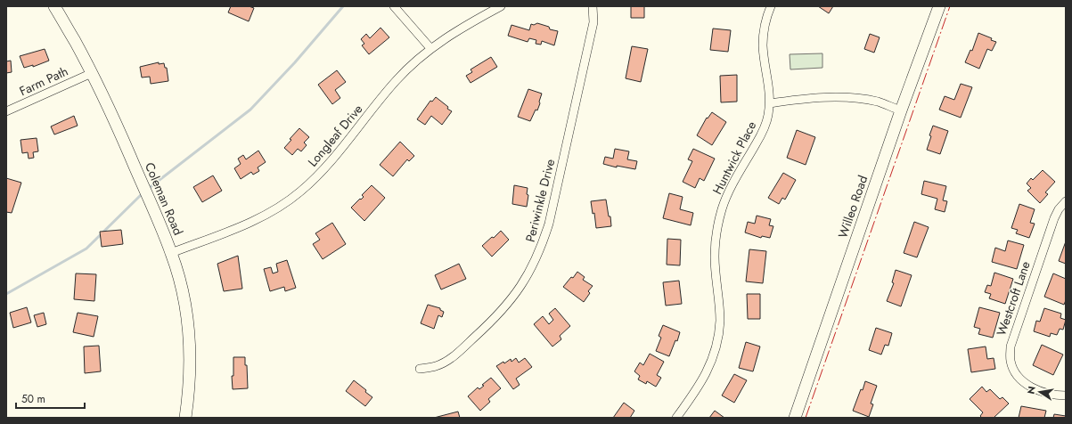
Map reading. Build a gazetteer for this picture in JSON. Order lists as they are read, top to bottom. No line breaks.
{"streets":{"street":["Farm Path","Longleaf Drive","Huntwick Place","Coleman Road","Periwinkle Drive","Willeo Road","Westcroft Lane"]},"crossings":[["Farm Path","Coleman Road"],["Longleaf Drive","Coleman Road"]],"scale_bar":"50 m","north":"left"}
